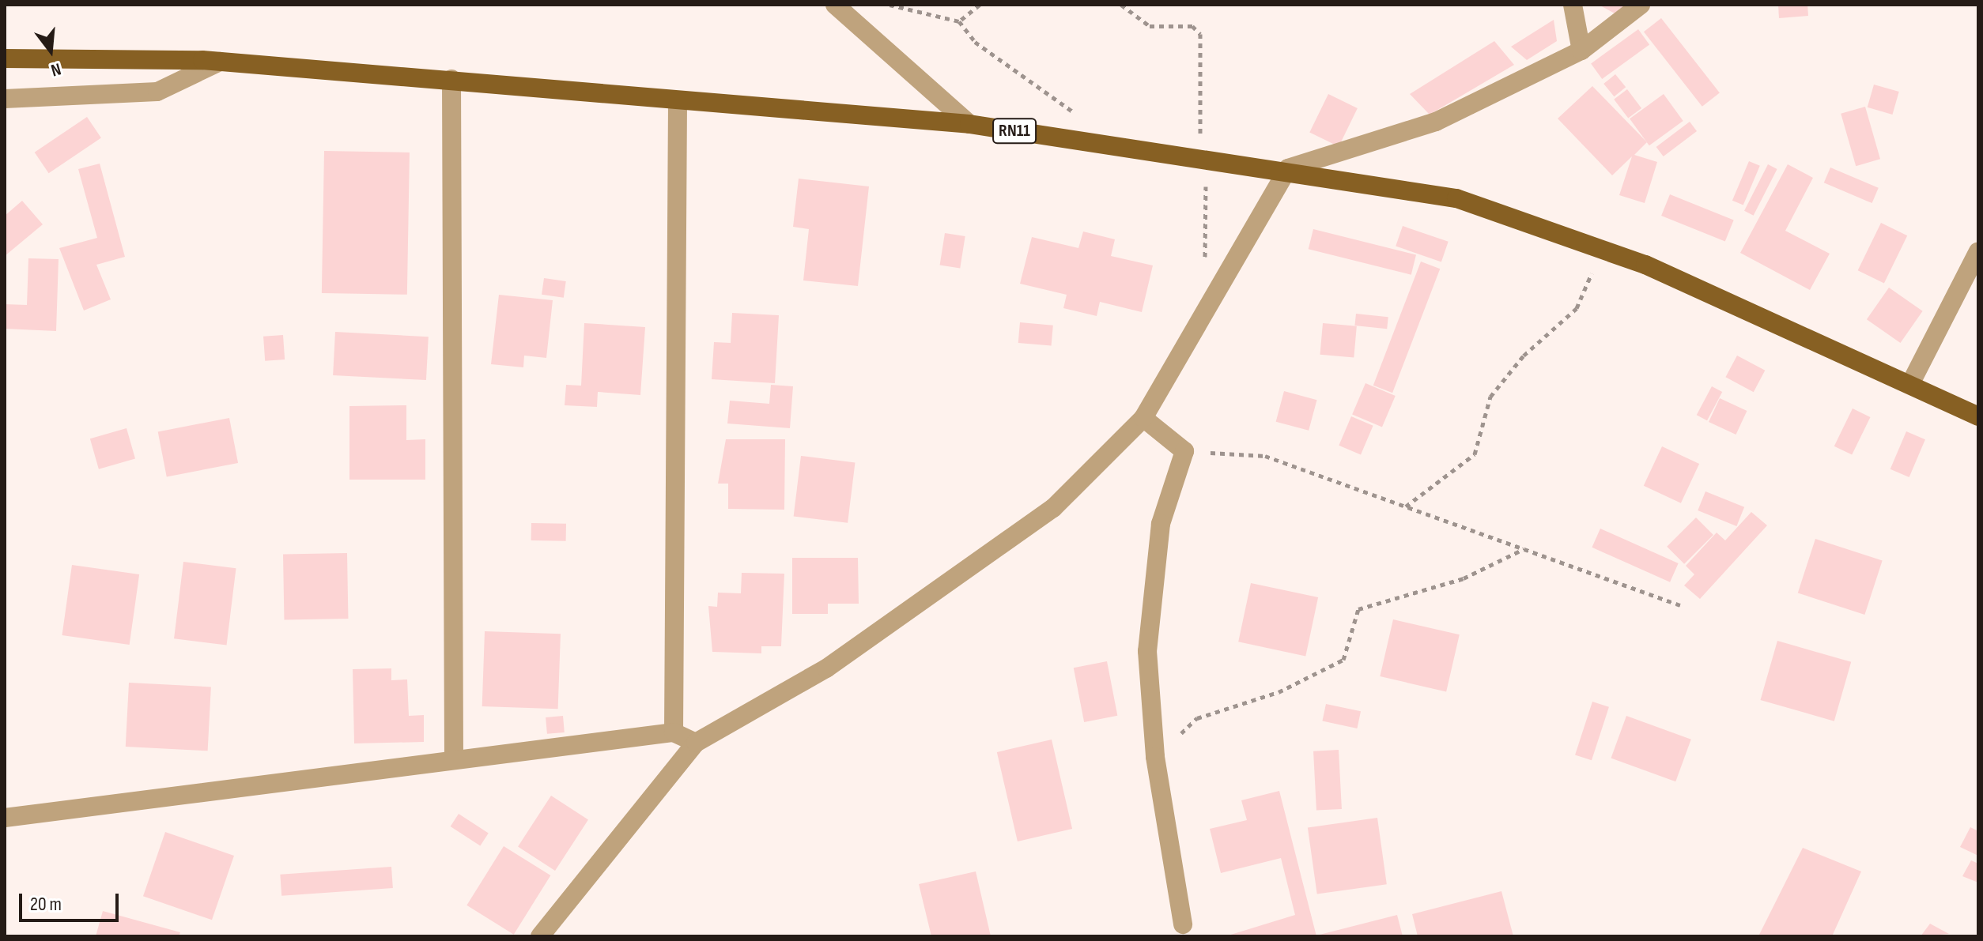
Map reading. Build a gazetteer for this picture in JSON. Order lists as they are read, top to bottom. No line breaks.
{"streets":{"main road":["RN11"]},"scale_bar":"20 m","north":"bottom"}
